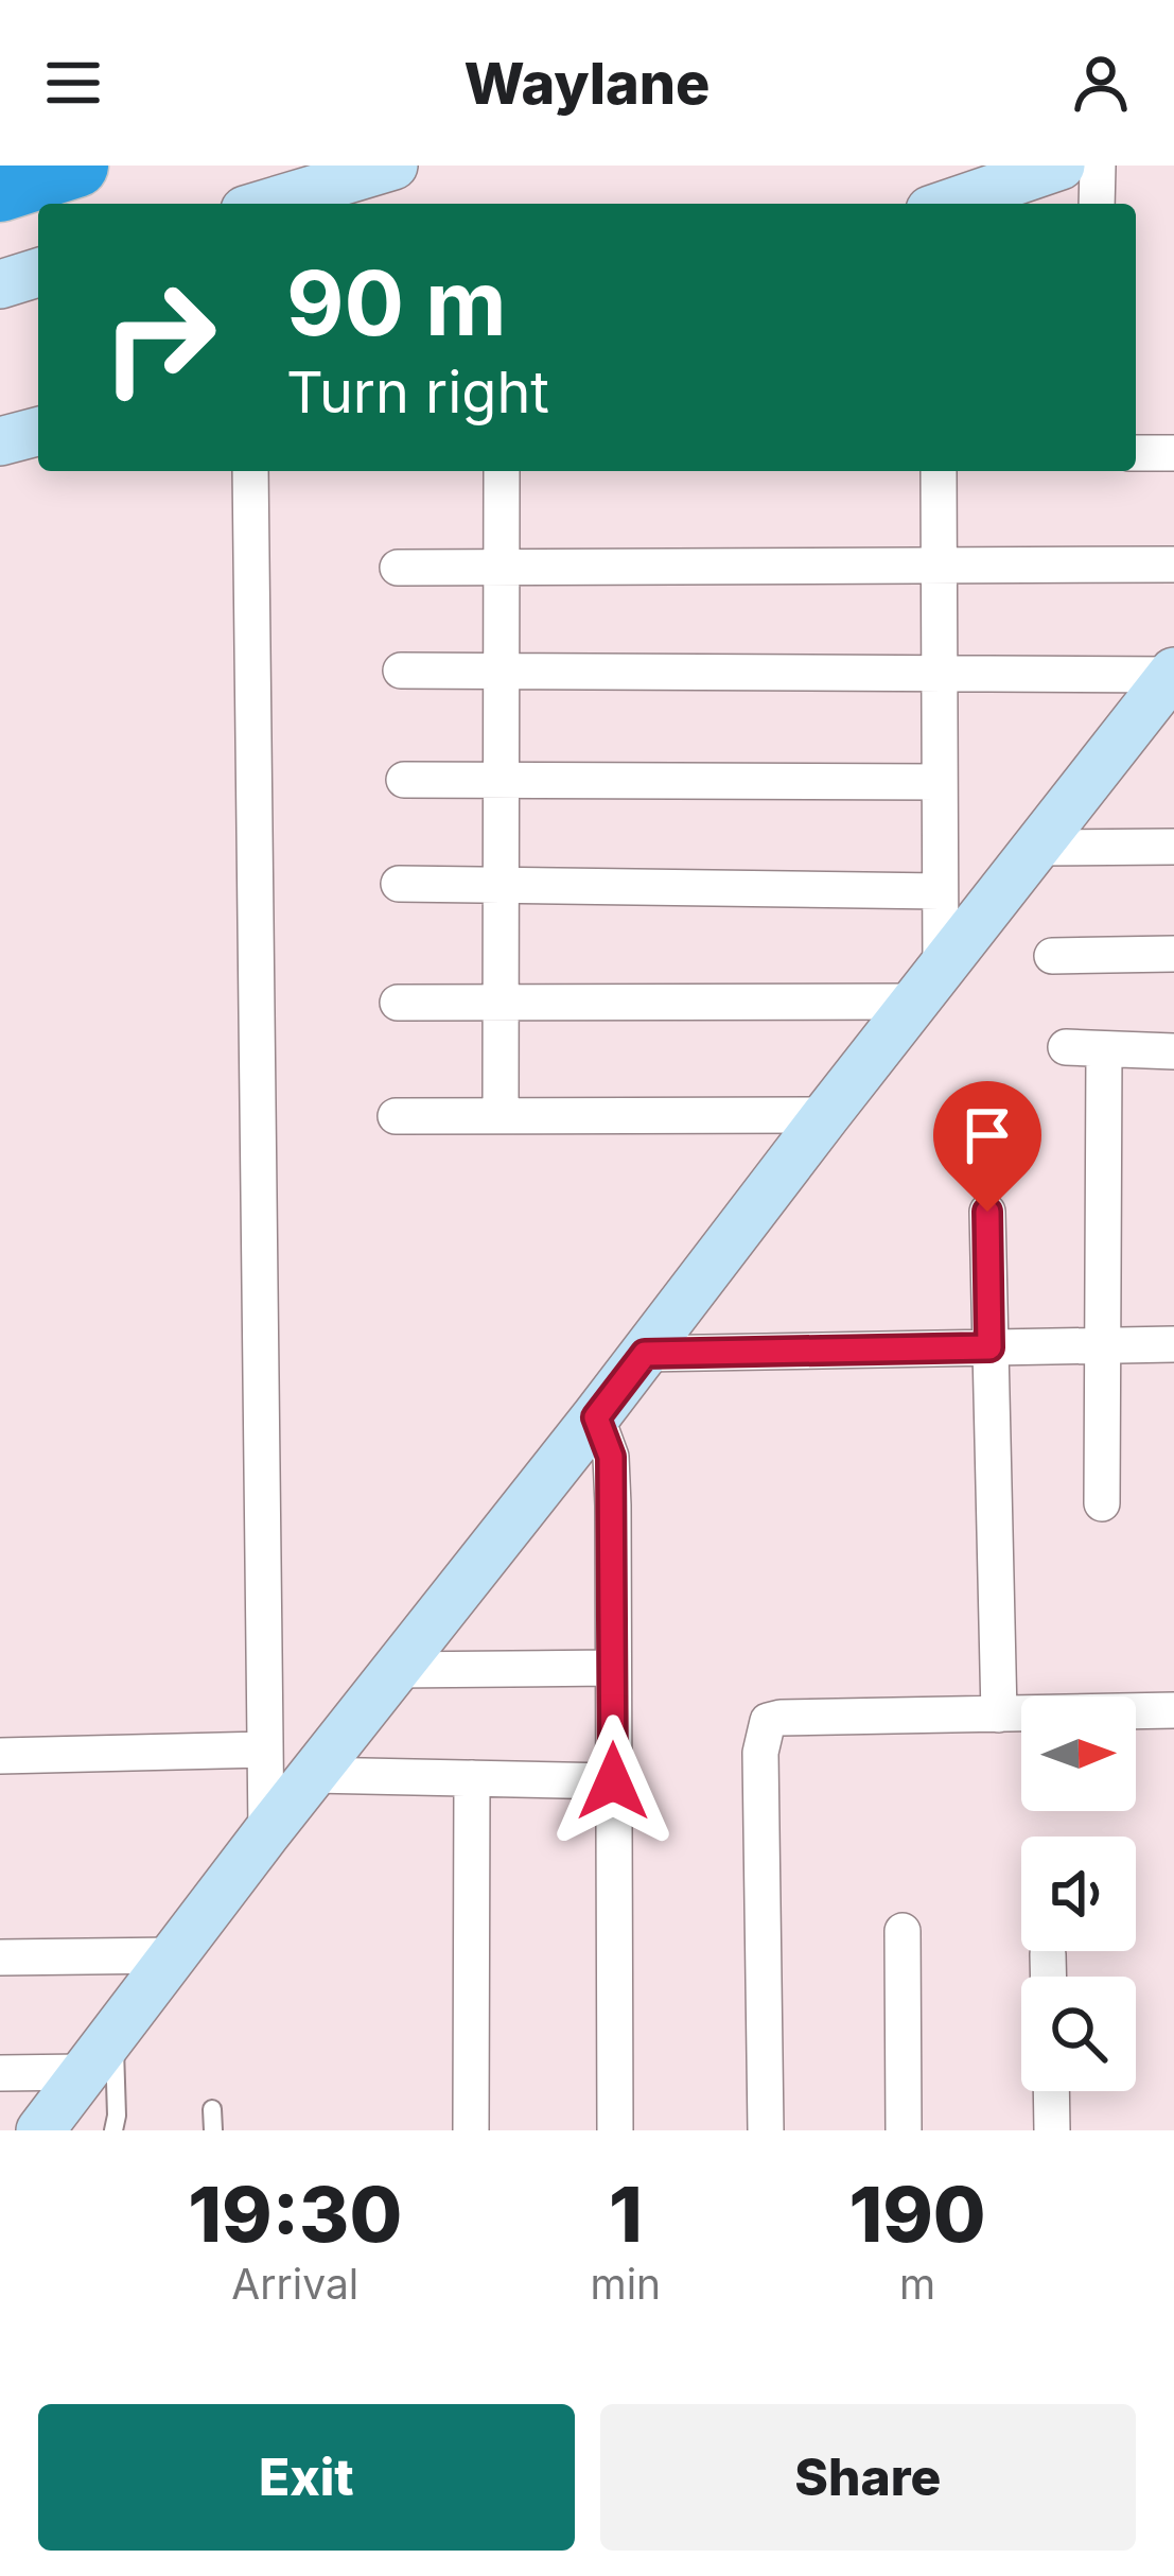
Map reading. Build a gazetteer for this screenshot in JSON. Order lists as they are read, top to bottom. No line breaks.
{"north":"right","page":{"header":"Waylane","turn":["90 m","Turn right"],"eta":["19:30","Arrival","1","min","190","m"],"buttons":["Exit","Share"]}}
